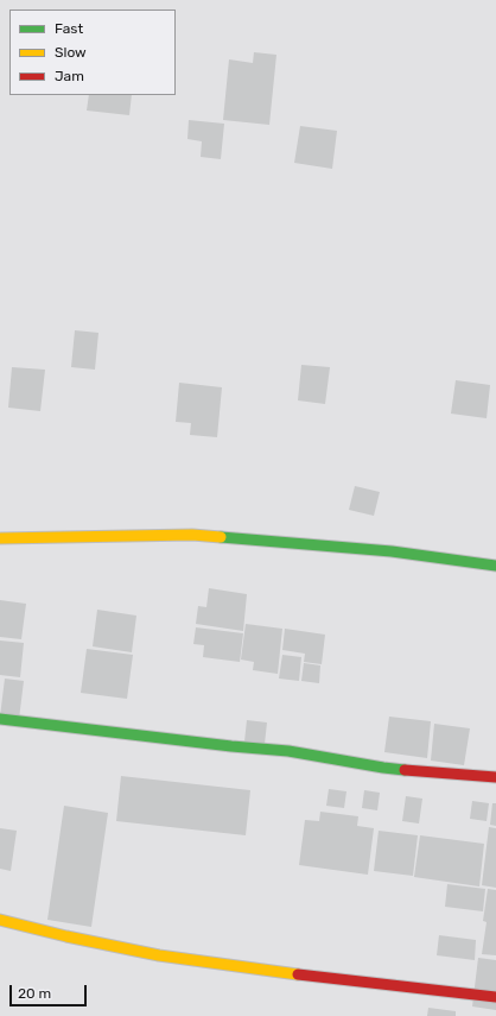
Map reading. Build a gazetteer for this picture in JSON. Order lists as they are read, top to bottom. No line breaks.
{"legend":["Fast","Slow","Jam"],"scale_bar":"20 m"}
